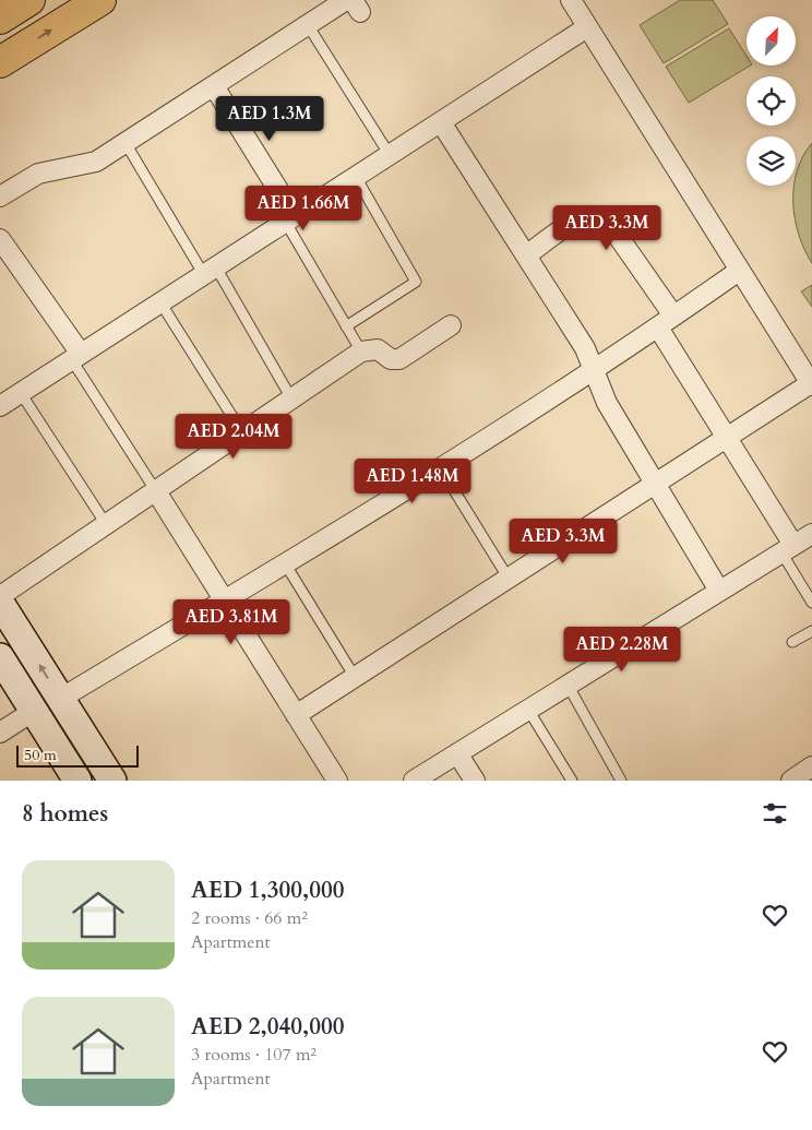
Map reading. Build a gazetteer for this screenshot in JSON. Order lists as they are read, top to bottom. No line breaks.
{"scale_bar":"50 m","north":"top right","page":{"price":["AED 1.3M","AED 1.66M","AED 3.3M","AED 2.04M","AED 1.48M","AED 3.3M","AED 3.81M","AED 2.28M"],"scale":"50 m","heading":"8 homes","list":[{"name":"AED 1,300,000","note":"2 rooms · 66 m² · Apartment"},{"name":"AED 2,040,000","note":"3 rooms · 107 m² · Apartment"}]}}
